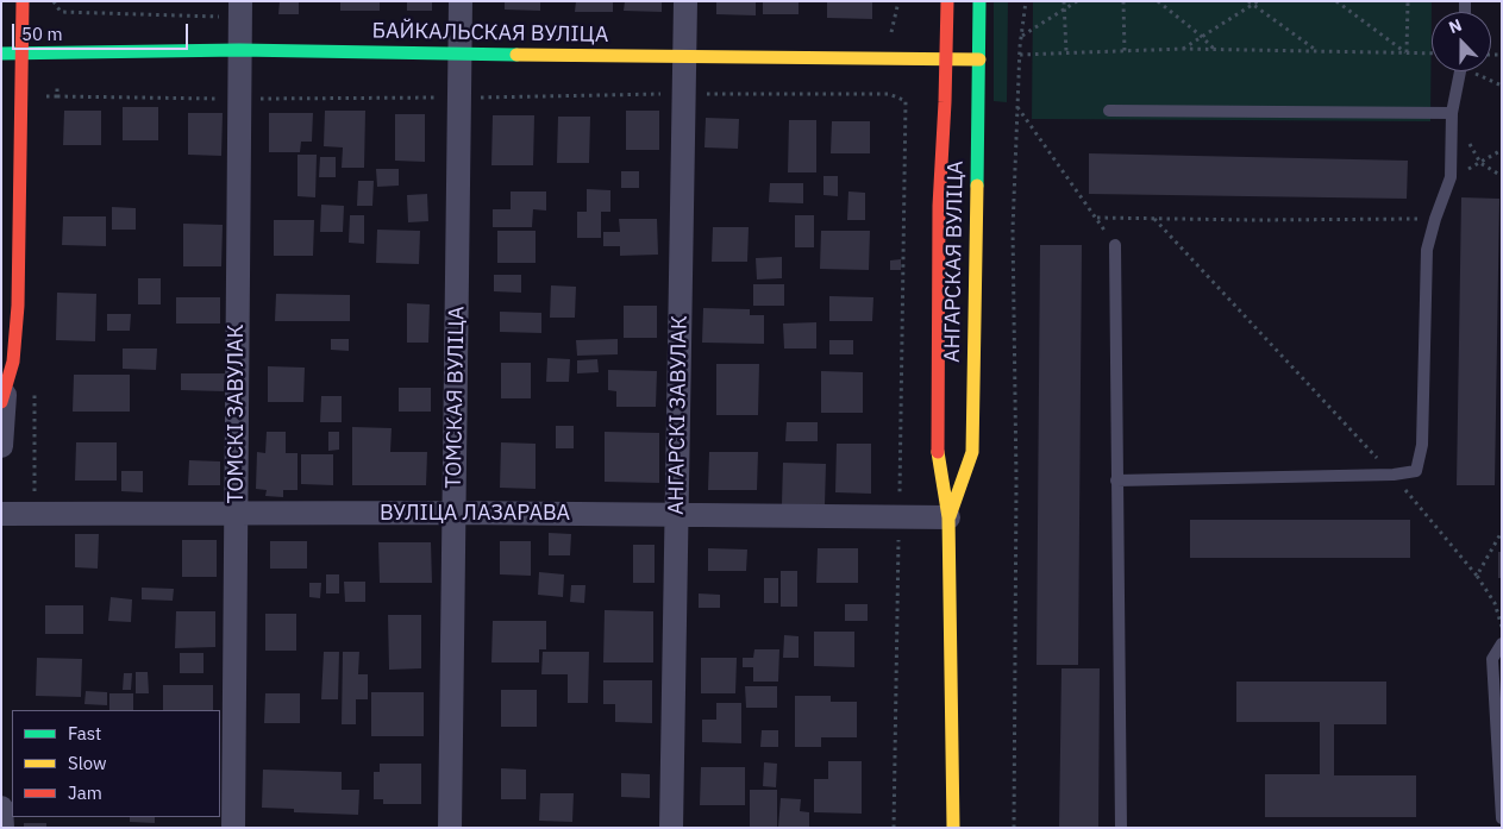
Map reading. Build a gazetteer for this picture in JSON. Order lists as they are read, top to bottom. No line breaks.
{"streets":{"main road":["БАЙКАЛЬСКАЯ ВУЛІЦА","АНГАРСКАЯ ВУЛІЦА"],"street":["ТОМСКАЯ ВУЛІЦА","ТОМСКІ ЗАВУЛАК","АНГАРСКІ ЗАВУЛАК","ВУЛІЦА ЛАЗАРАВА"]},"crossings":[["БАЙКАЛЬСКАЯ ВУЛІЦА","АНГАРСКАЯ ВУЛІЦА"],["БАЙКАЛЬСКАЯ ВУЛІЦА","ТОМСКАЯ ВУЛІЦА"],["БАЙКАЛЬСКАЯ ВУЛІЦА","ТОМСКІ ЗАВУЛАК"],["БАЙКАЛЬСКАЯ ВУЛІЦА","АНГАРСКІ ЗАВУЛАК"],["АНГАРСКАЯ ВУЛІЦА","ВУЛІЦА ЛАЗАРАВА"],["ТОМСКАЯ ВУЛІЦА","ВУЛІЦА ЛАЗАРАВА"],["ТОМСКІ ЗАВУЛАК","ВУЛІЦА ЛАЗАРАВА"],["АНГАРСКІ ЗАВУЛАК","ВУЛІЦА ЛАЗАРАВА"]],"legend":["Fast","Slow","Jam"],"scale_bar":"50 m","north":"top"}
